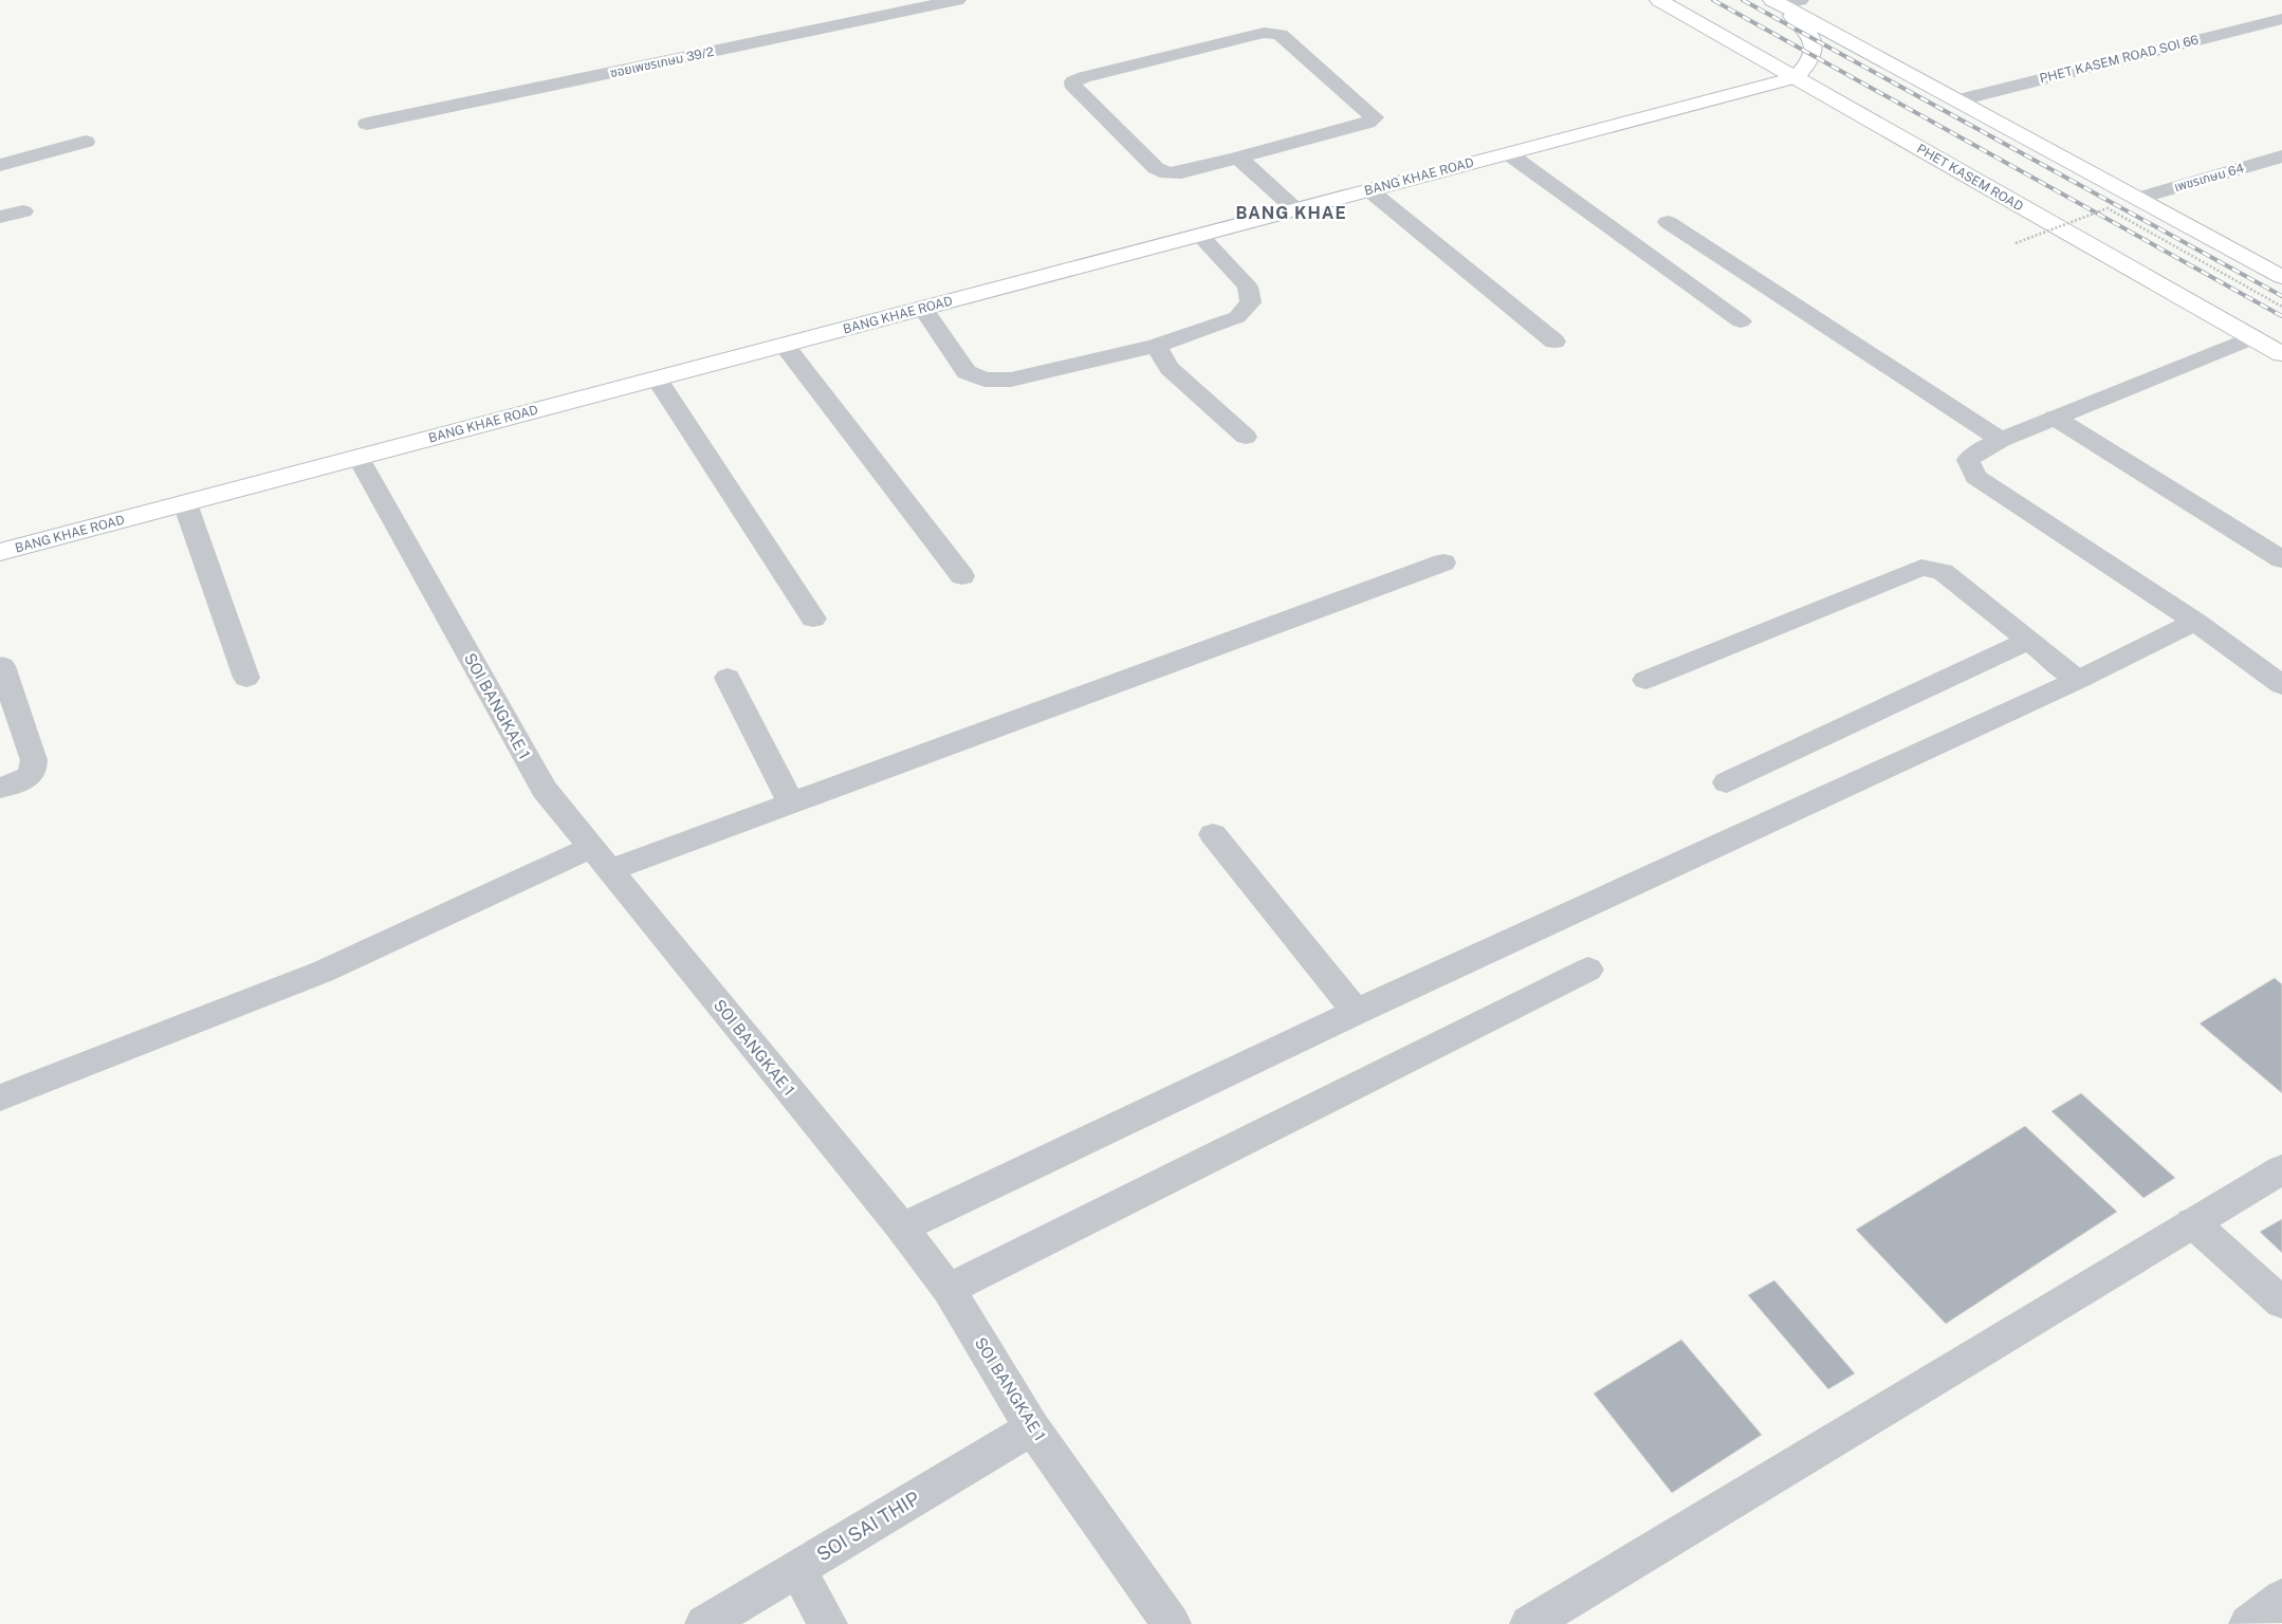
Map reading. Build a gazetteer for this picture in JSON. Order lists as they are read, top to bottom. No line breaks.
{"streets":{"main road":["BANG KHAE ROAD","PHET KASEM ROAD"],"street":["PHET KASEM ROAD SOI 66","ซอยเพชรเกษม 39/2","เพชรเกษม 64","SOI BANGKAE 1","SOI SAI THIP"]},"crossings":[["BANG KHAE ROAD","PHET KASEM ROAD"],["BANG KHAE ROAD","SOI BANGKAE 1"],["SOI BANGKAE 1","SOI SAI THIP"]],"districts":["BANG KHAE"]}
